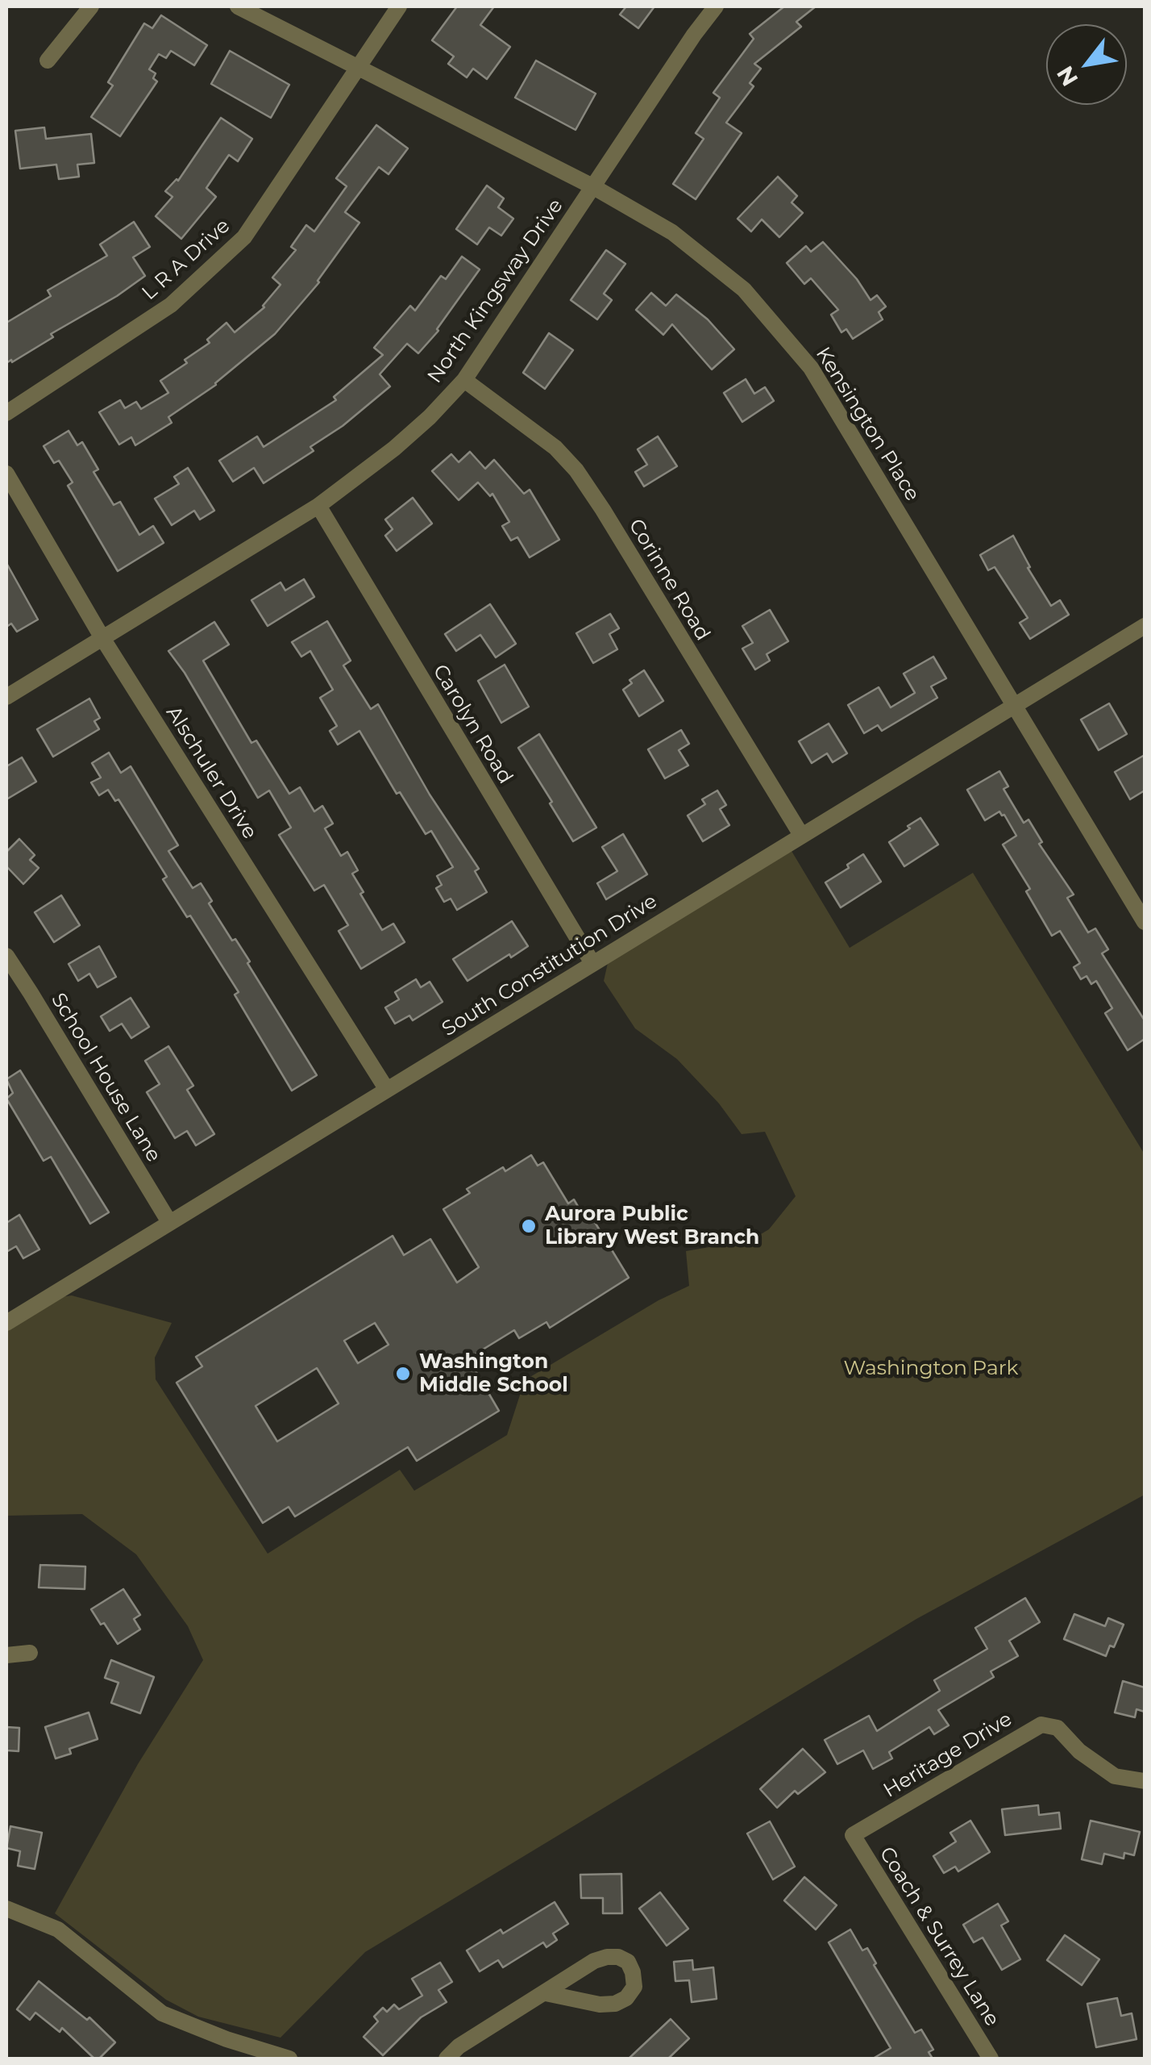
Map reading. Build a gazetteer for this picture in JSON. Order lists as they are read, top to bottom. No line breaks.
{"streets":{"street":["L R A Drive","North Kingsway Drive","Kensington Place","Corinne Road","Carolyn Road","Alschuler Drive","South Constitution Drive","School House Lane","Heritage Drive","Coach & Surrey Lane"]},"crossings":[["L R A Drive","Kensington Place"],["North Kingsway Drive","Kensington Place"],["North Kingsway Drive","Corinne Road"],["North Kingsway Drive","Carolyn Road"],["North Kingsway Drive","Alschuler Drive"],["Kensington Place","South Constitution Drive"],["Corinne Road","South Constitution Drive"],["Carolyn Road","South Constitution Drive"],["Alschuler Drive","South Constitution Drive"],["South Constitution Drive","School House Lane"],["Heritage Drive","Coach & Surrey Lane"]],"parks":["Washington Park"],"places":["Aurora Public Library West Branch","Washington Middle School"],"north":"bottom left"}
